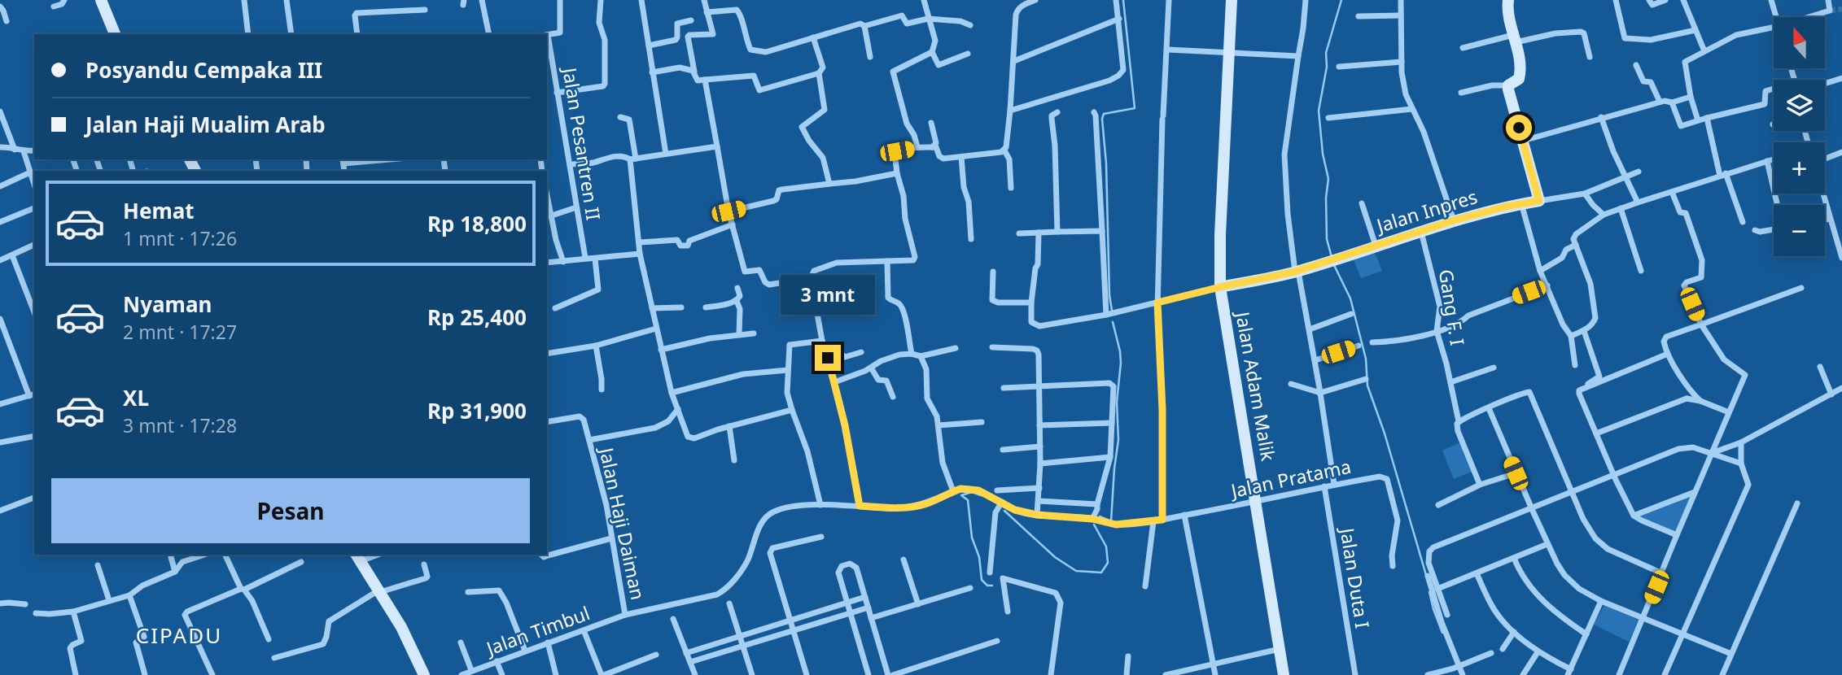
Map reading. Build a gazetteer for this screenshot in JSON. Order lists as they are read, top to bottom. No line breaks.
{"streets":{"street":["Jalan Pesantren II","Jalan Inpres","Gang F. I","Jalan Adam Malik","Jalan Pratama","Jalan Haji Daiman","Jalan Duta I","Jalan Timbul"]},"crossings":[["Jalan Inpres","Gang F. I"],["Jalan Inpres","Jalan Adam Malik"],["Jalan Adam Malik","Jalan Pratama"],["Jalan Pratama","Jalan Duta I"],["Jalan Pratama","Jalan Timbul"],["Jalan Haji Daiman","Jalan Timbul"]],"districts":["CIPADU"],"north":"top","page":{"map_buttons":["+","−"],"banner":["Posyandu Cempaka III","Jalan Haji Mualim Arab"],"list":[{"name":"Hemat","note":"1 mnt · 17:26","value":"Rp 18,800"},{"name":"Nyaman","note":"2 mnt · 17:27","value":"Rp 25,400"},{"name":"XL","note":"3 mnt · 17:28","value":"Rp 31,900"}],"bubble":"3 mnt","buttons":"Pesan"}}
